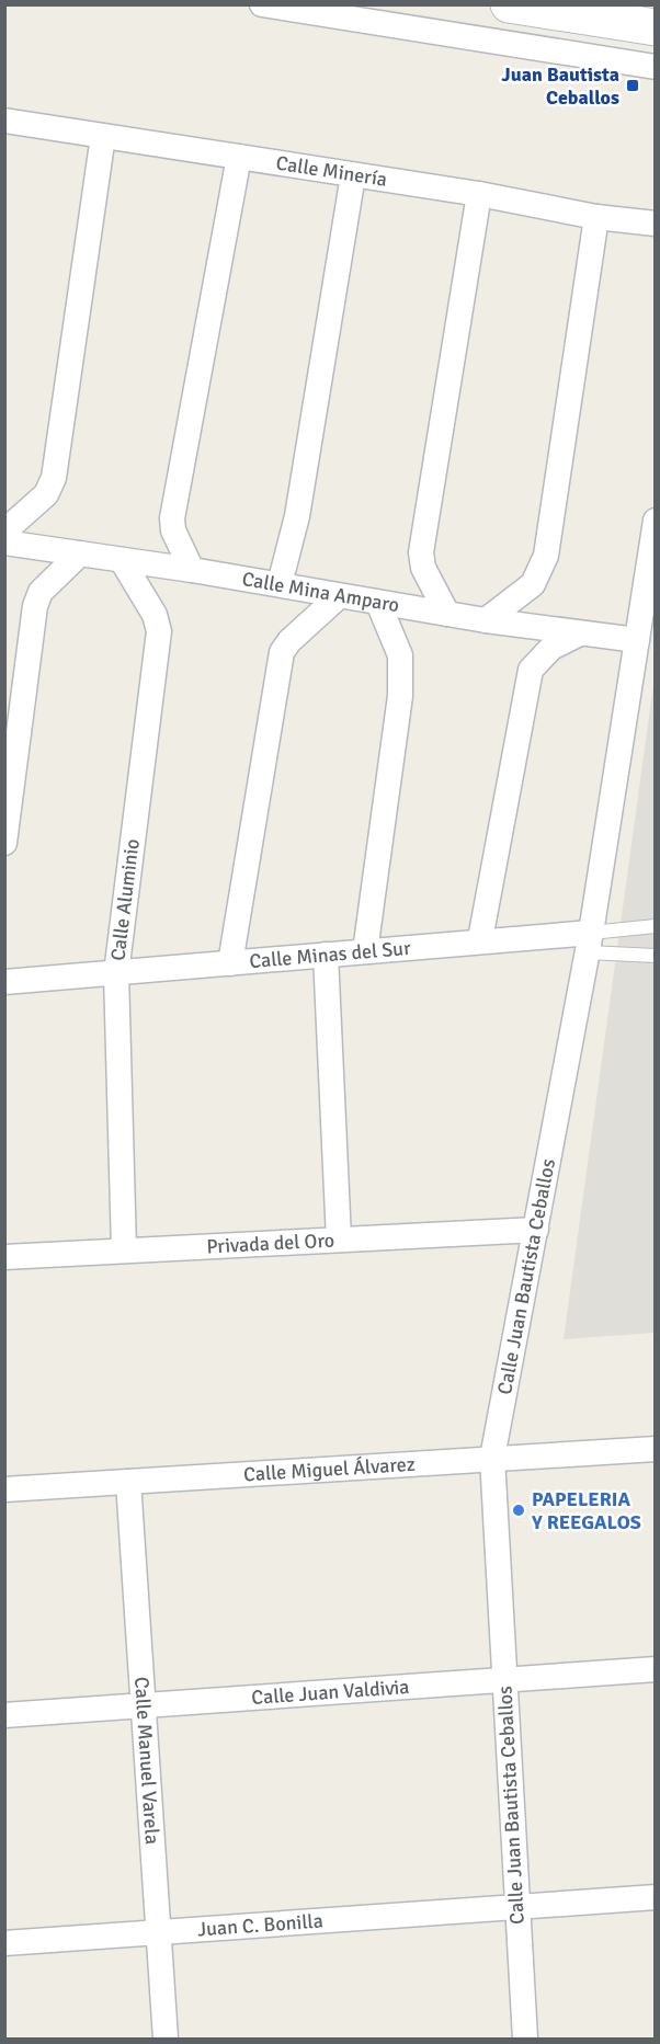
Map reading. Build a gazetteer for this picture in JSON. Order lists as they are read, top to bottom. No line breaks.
{"streets":{"street":["Calle Minería","Calle Mina Amparo","Calle Aluminio","Calle Minas del Sur","Privada del Oro","Calle Juan Bautista Ceballos","Calle Miguel Álvarez","Calle Juan Valdivia","Calle Manuel Varela","Juan C. Bonilla"]},"crossings":[["Calle Mina Amparo","Calle Aluminio"],["Calle Mina Amparo","Calle Juan Bautista Ceballos"],["Calle Aluminio","Calle Minas del Sur"],["Calle Aluminio","Privada del Oro"],["Calle Minas del Sur","Calle Juan Bautista Ceballos"],["Privada del Oro","Calle Juan Bautista Ceballos"],["Calle Juan Bautista Ceballos","Calle Miguel Álvarez"],["Calle Juan Bautista Ceballos","Calle Juan Valdivia"],["Calle Juan Bautista Ceballos","Juan C. Bonilla"],["Calle Miguel Álvarez","Calle Manuel Varela"],["Calle Juan Valdivia","Calle Manuel Varela"],["Calle Manuel Varela","Juan C. Bonilla"]],"places":{"transit":["Juan Bautista Ceballos"],"other":["PAPELERIA Y REEGALOS"]}}
